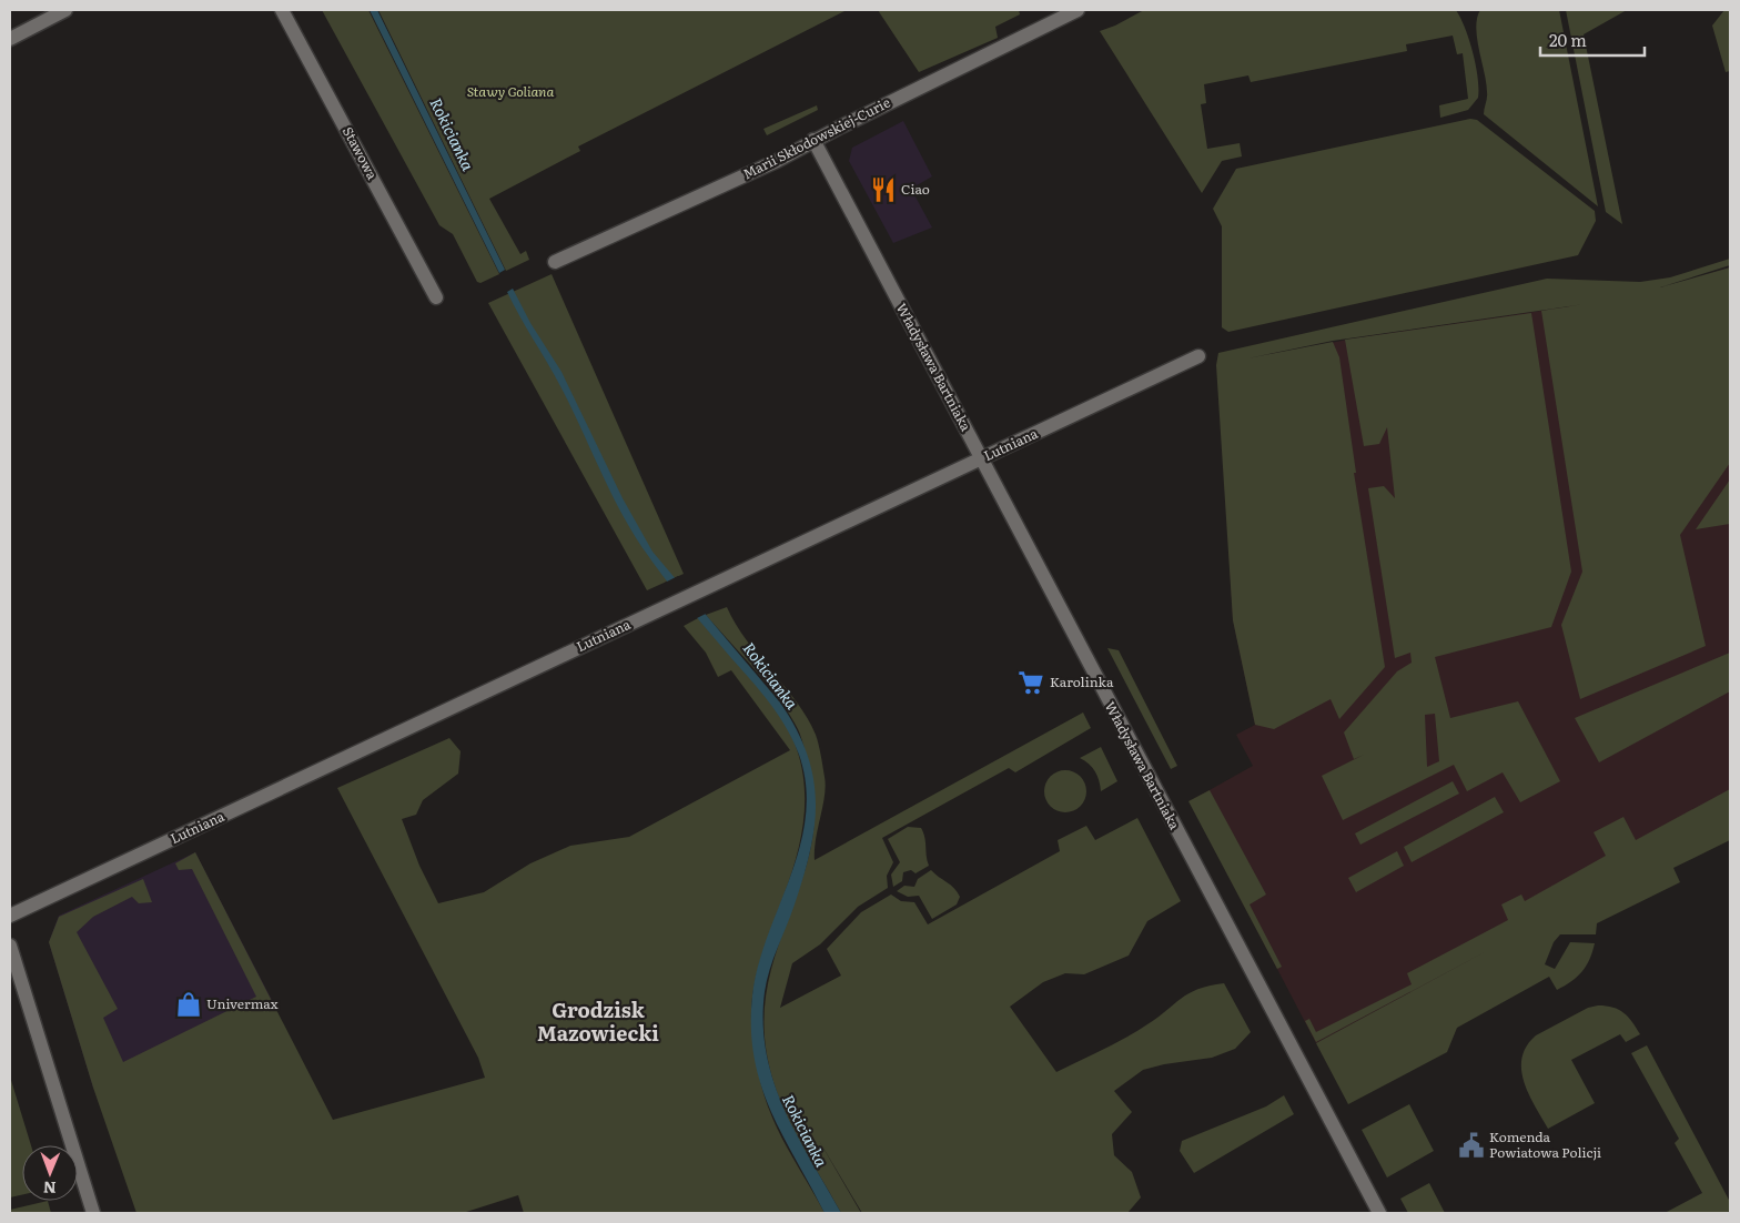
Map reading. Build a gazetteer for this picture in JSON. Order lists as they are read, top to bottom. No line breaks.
{"streets":{"street":["Marii Skłodowskiej-Curie","Stawowa","Władysława Bartniaka","Lutniana"]},"crossings":[["Marii Skłodowskiej-Curie","Władysława Bartniaka"],["Władysława Bartniaka","Lutniana"]],"districts":["Grodzisk Mazowiecki"],"water":["Rokicianka"],"parks":["Stawy Goliana"],"places":{"restaurant":["Ciao"],"supermarket":["Karolinka"],"shop":["Univermax"],"public building":["Komenda Powiatowa Policji"]},"scale_bar":"20 m","north":"bottom"}
